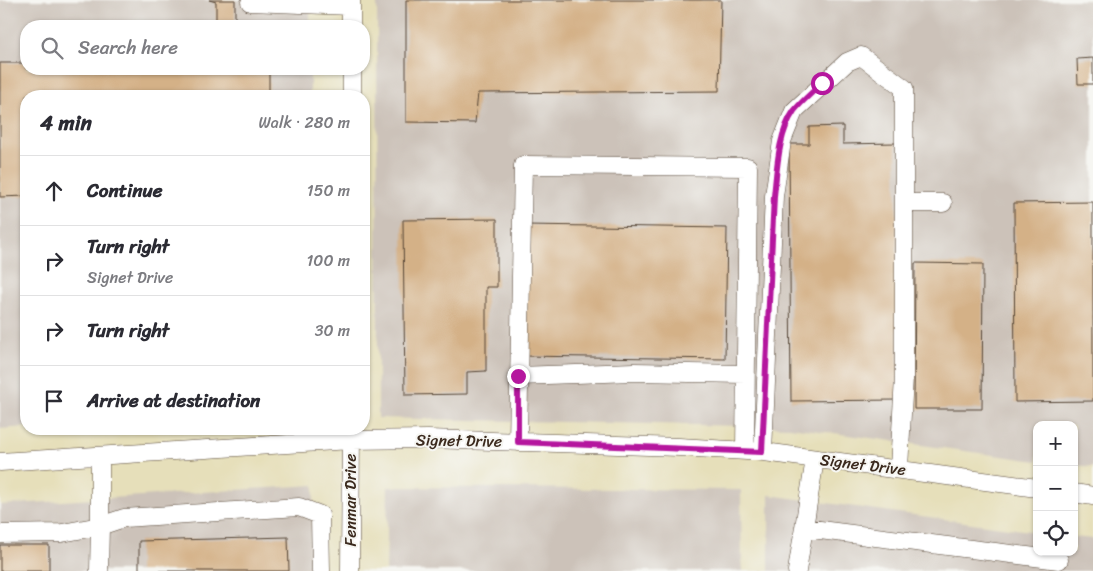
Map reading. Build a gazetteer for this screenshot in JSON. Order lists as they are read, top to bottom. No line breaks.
{"streets":{"street":["Signet Drive","Fenmar Drive"]},"crossings":[["Signet Drive","Fenmar Drive"]],"page":{"search":"Search here","heading":["4 min","Walk · 280 m"],"list":[["Continue","150 m"],["Turn right","Signet Drive","100 m"],["Turn right","30 m"],"Arrive at destination"],"map_buttons":["+","−"]}}
